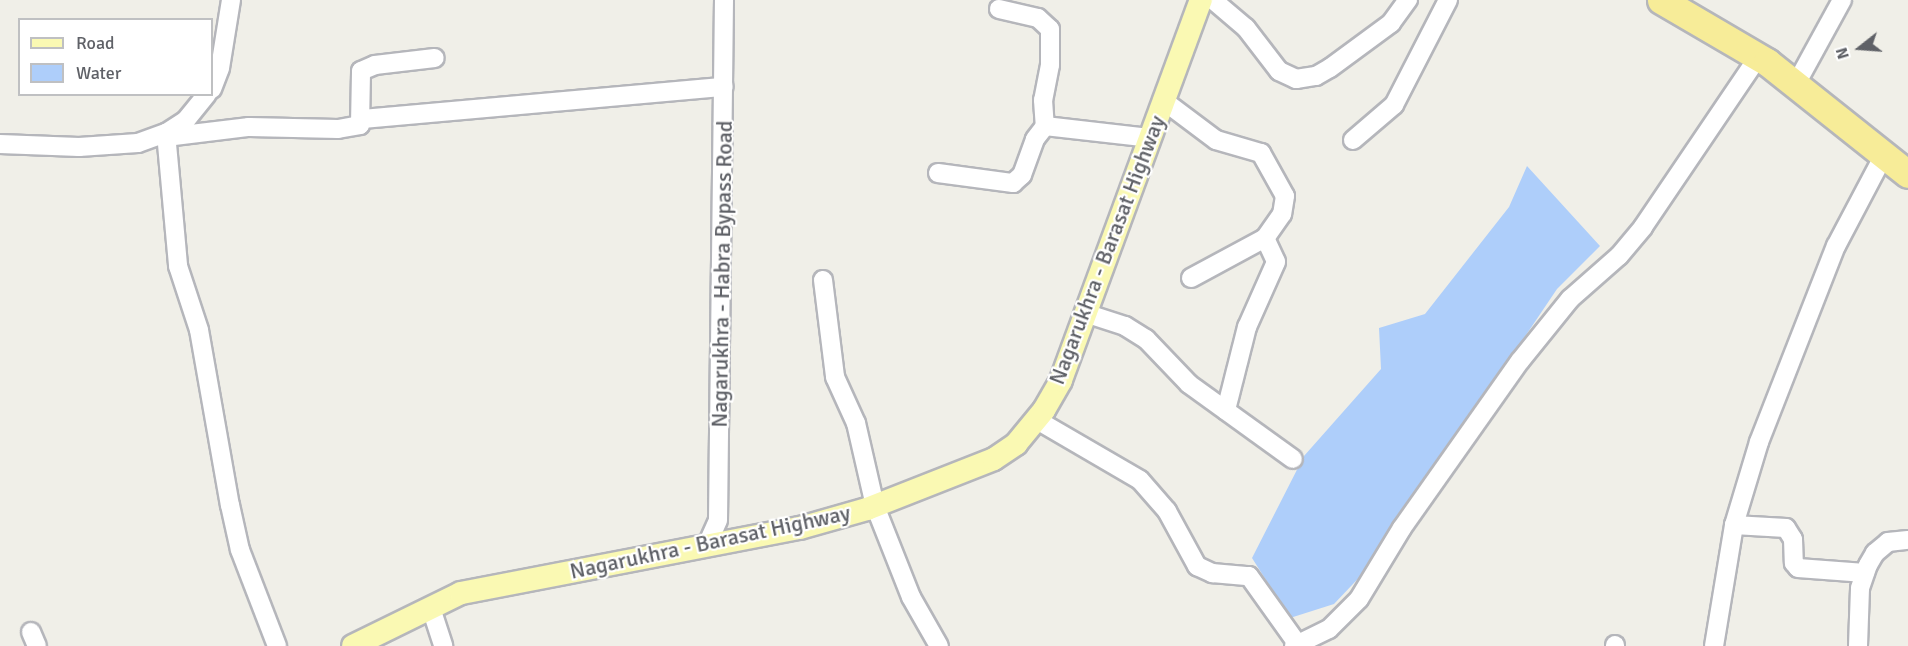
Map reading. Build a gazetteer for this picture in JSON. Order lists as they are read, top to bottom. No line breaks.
{"streets":{"main road":["Nagarukhra - Barasat Highway"],"street":["Nagarukhra - Habra Bypass Road"]},"crossings":[["Nagarukhra - Barasat Highway","Nagarukhra - Habra Bypass Road"]],"legend":["Road","Water"],"north":"left"}
